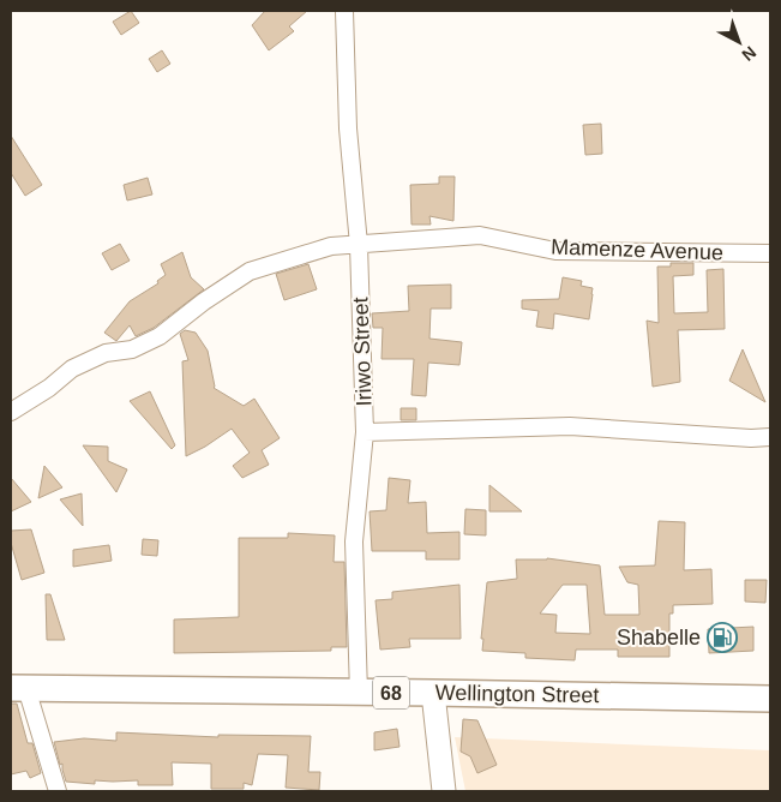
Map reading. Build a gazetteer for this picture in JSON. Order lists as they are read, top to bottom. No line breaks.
{"streets":{"main road":["68","Wellington Street"],"street":["Mamenze Avenue","Iriwo Street"]},"crossings":[["Mamenze Avenue","Iriwo Street"],["Iriwo Street","Wellington Street"]],"places":{"fuel station":["Shabelle"]},"north":"bottom right"}
